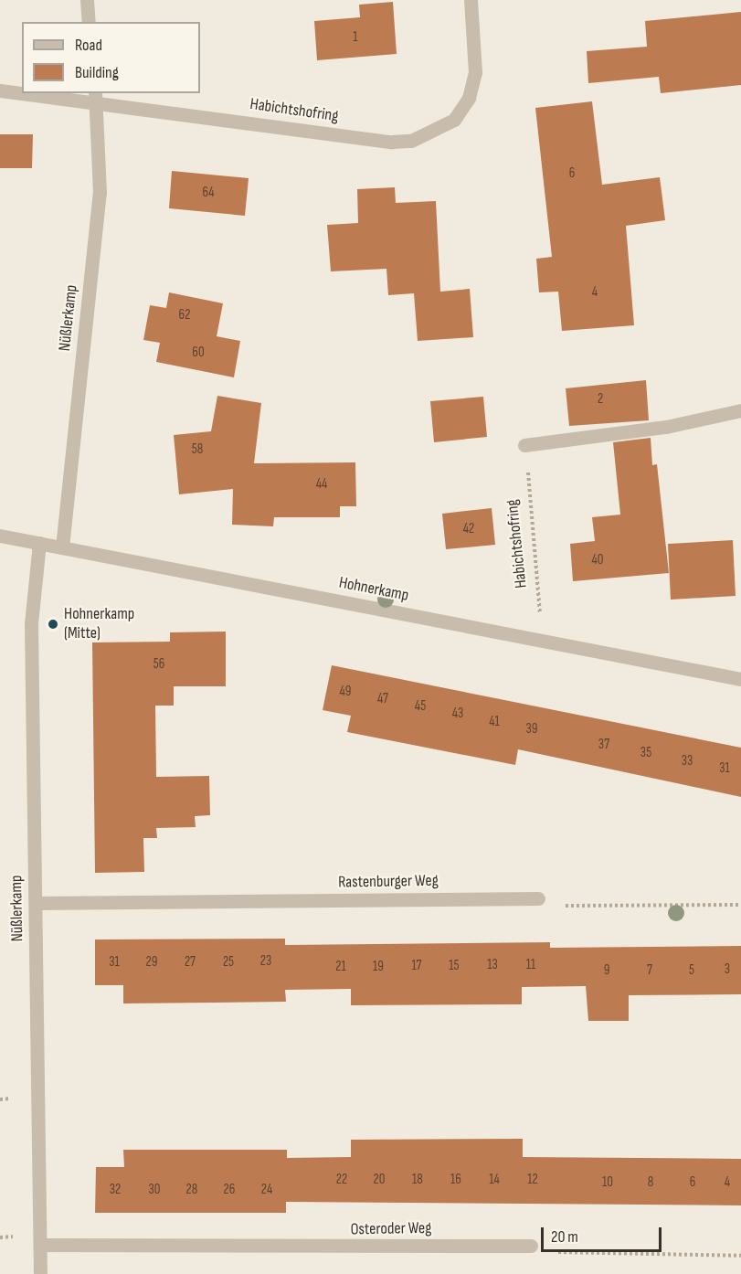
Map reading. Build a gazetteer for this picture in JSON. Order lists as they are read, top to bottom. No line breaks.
{"streets":{"street":["Habichtshofring","Nüßlerkamp","Hohnerkamp","Rastenburger Weg","Osteroder Weg"]},"crossings":[["Habichtshofring","Nüßlerkamp"],["Habichtshofring","Hohnerkamp"],["Nüßlerkamp","Hohnerkamp"],["Nüßlerkamp","Rastenburger Weg"],["Nüßlerkamp","Osteroder Weg"]],"places":["Hohnerkamp (Mitte)"],"house_numbers":["1","6","64","4","62","60","2","58","44","42","40","56","49","47","45","43","41","39","37","35","33","31","23","31","29","27","25","13","11","17","15","21","19","3","9","7","5","22","20","18","16","14","12","10","8","6","4","32","30","28","26","24"],"legend":["Road","Building"],"scale_bar":"20 m"}
